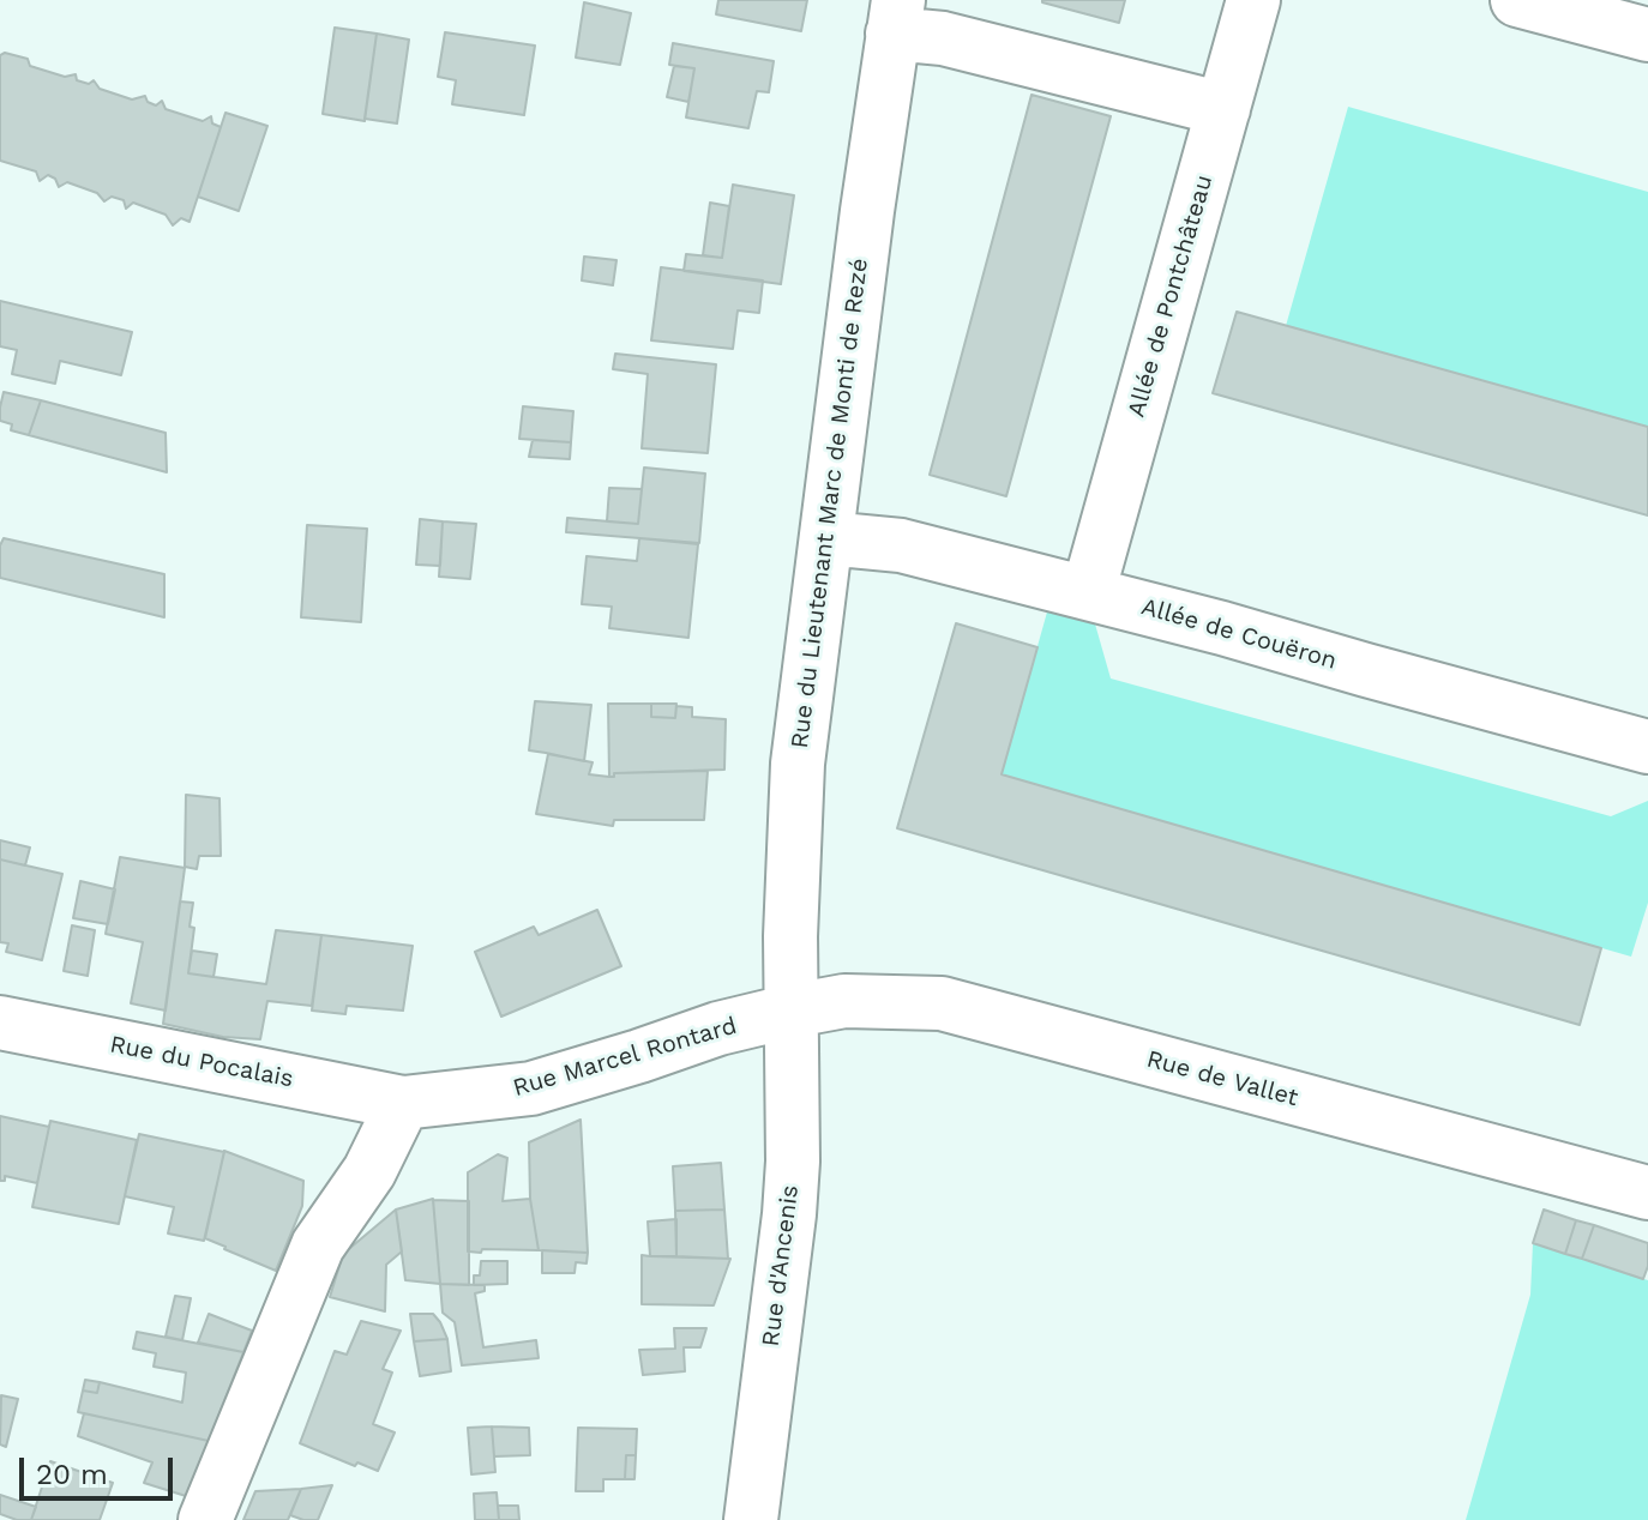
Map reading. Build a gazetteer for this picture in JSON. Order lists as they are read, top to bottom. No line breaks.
{"streets":{"street":["Allée de Pontchâteau","Rue du Lieutenant Marc de Monti de Rezé","Allée de Couëron","Rue Marcel Rontard","Rue du Pocalais","Rue de Vallet","Rue d'Ancenis"]},"crossings":[["Allée de Pontchâteau","Allée de Couëron"],["Rue du Lieutenant Marc de Monti de Rezé","Allée de Couëron"],["Rue du Lieutenant Marc de Monti de Rezé","Rue Marcel Rontard"],["Rue du Lieutenant Marc de Monti de Rezé","Rue de Vallet"],["Rue du Lieutenant Marc de Monti de Rezé","Rue d'Ancenis"],["Rue Marcel Rontard","Rue du Pocalais"],["Rue Marcel Rontard","Rue de Vallet"],["Rue Marcel Rontard","Rue d'Ancenis"],["Rue de Vallet","Rue d'Ancenis"]],"scale_bar":"20 m"}
